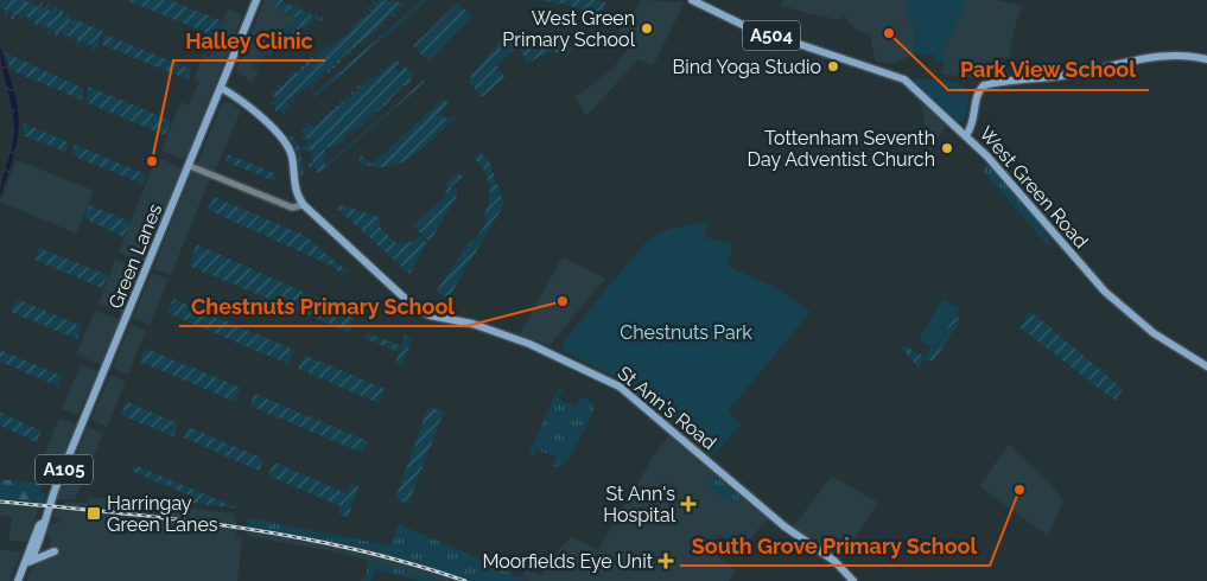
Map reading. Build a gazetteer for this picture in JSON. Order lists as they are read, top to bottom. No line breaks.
{"streets":{"main road":["A504","West Green Road","Green Lanes","St Ann's Road","A105"]},"crossings":[["Green Lanes","St Ann's Road"]],"parks":["Chestnuts Park"],"places":{"other":["West Green Primary School","Park View School","Bind Yoga Studio","Tottenham Seventh Day Adventist Church","Halley Clinic","Chestnuts Primary School","South Grove Primary School"],"health":["St Ann's Hospital","Moorfields Eye Unit"],"transit":["Harringay Green Lanes"]}}
